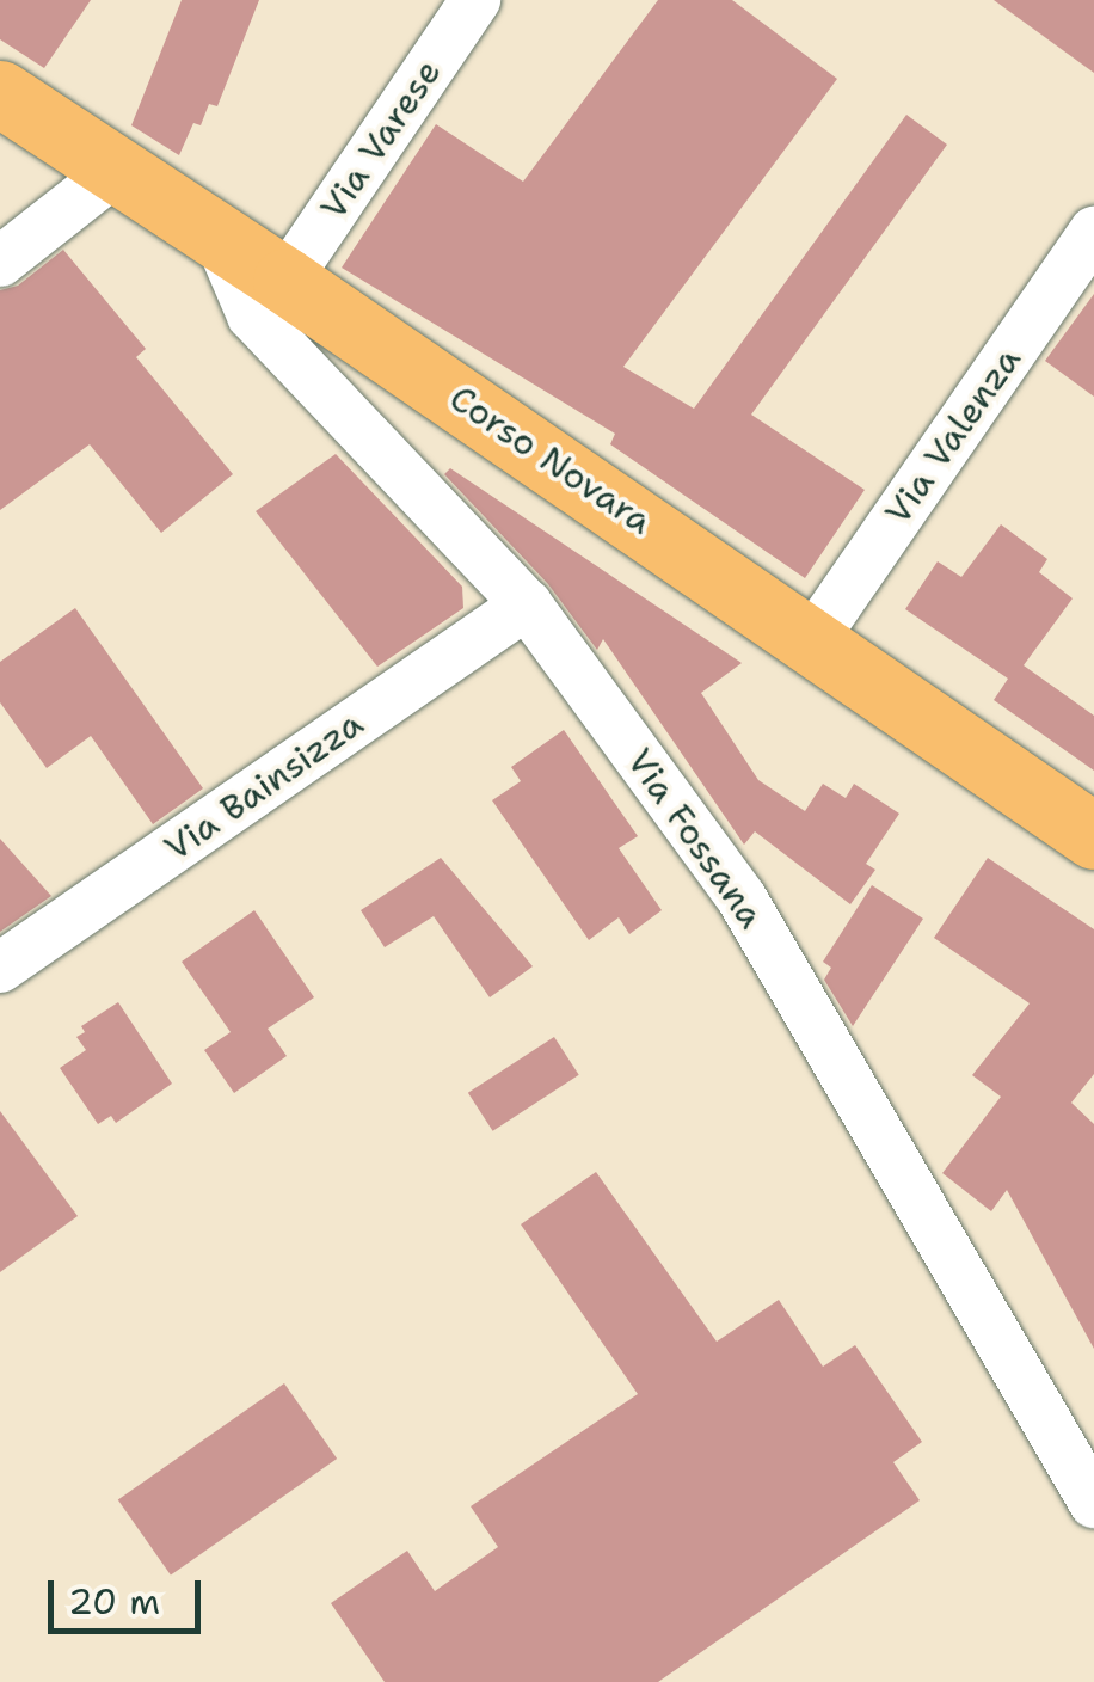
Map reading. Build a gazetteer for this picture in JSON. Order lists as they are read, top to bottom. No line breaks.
{"streets":{"main road":["Corso Novara"],"street":["Via Varese","Via Valenza","Via Bainsizza","Via Fossana"]},"crossings":[["Via Varese","Corso Novara"],["Via Valenza","Corso Novara"],["Corso Novara","Via Fossana"],["Via Bainsizza","Via Fossana"]],"scale_bar":"20 m"}
